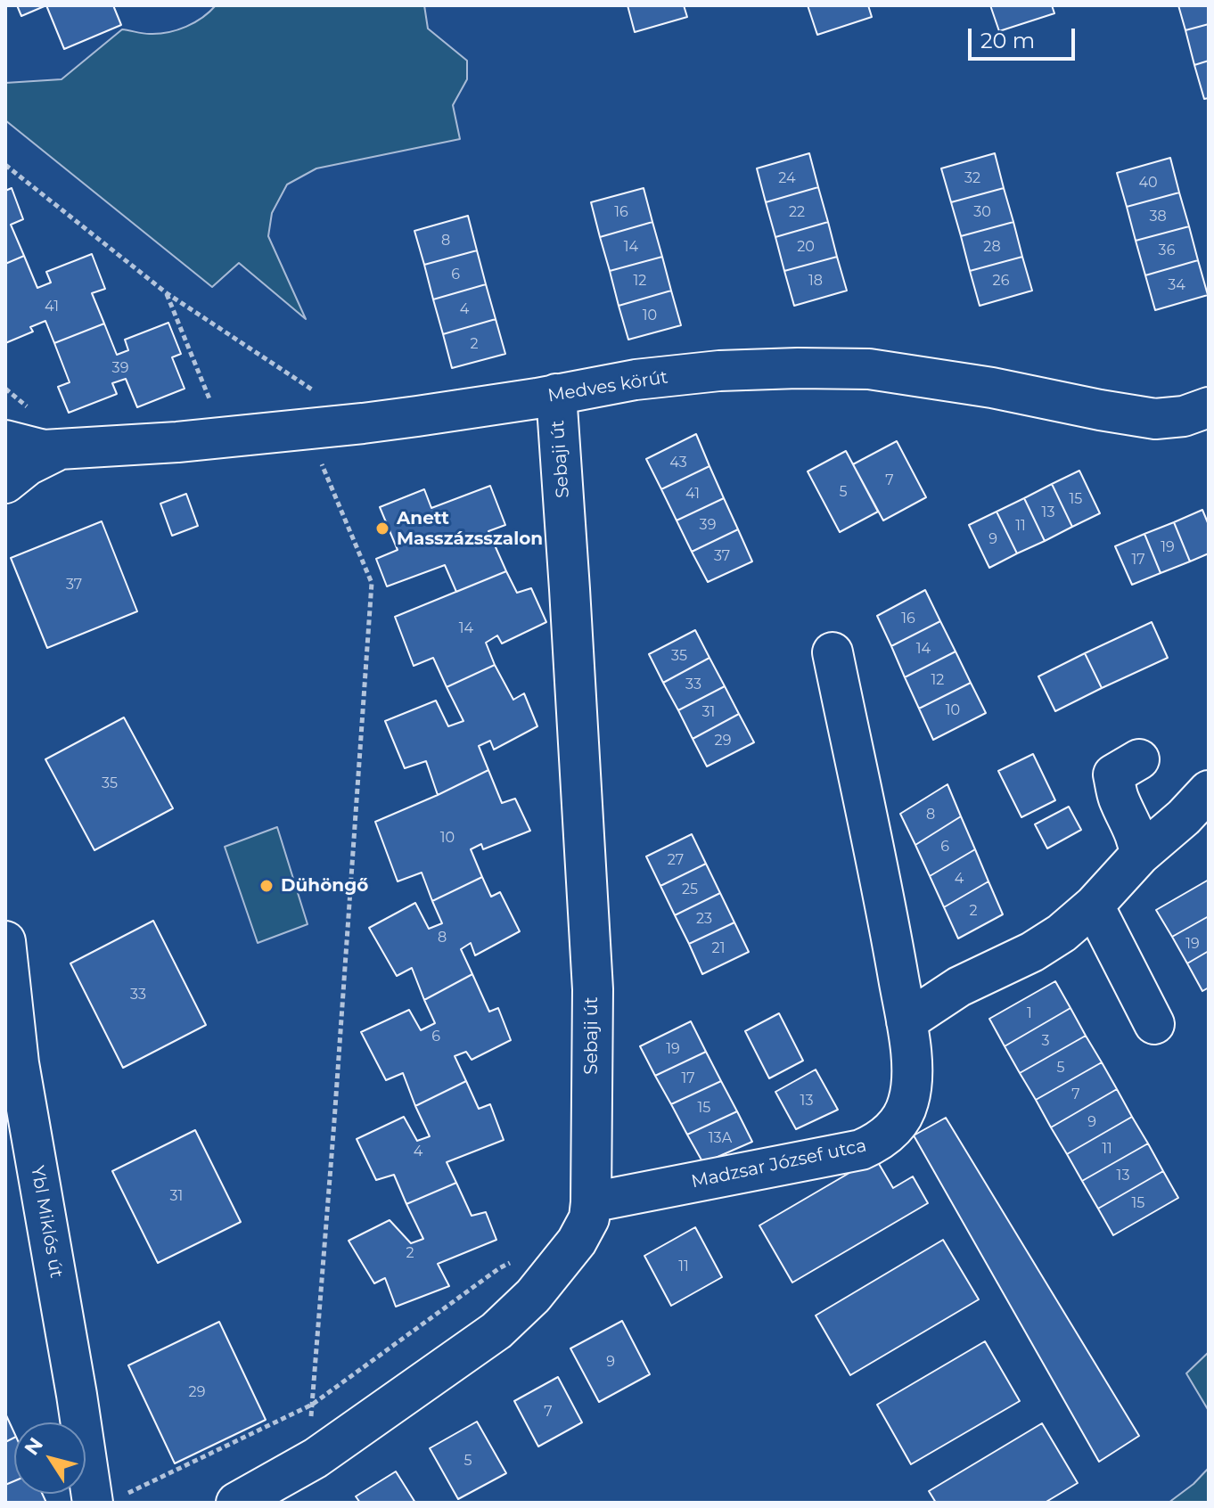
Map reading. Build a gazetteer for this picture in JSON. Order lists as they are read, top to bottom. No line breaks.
{"streets":{"street":["Medves körút","Sebaji út","Madzsar József utca","Ybl Miklós út"]},"crossings":[["Medves körút","Sebaji út"],["Sebaji út","Madzsar József utca"]],"places":["Anett Masszázsszalon","Dühöngő"],"house_numbers":["24","32","40","16","22","30","38","8","14","20","28","36","6","12","18","26","34","41","4","10","2","39","43","7","5","41","15","13","39","11","9","19","37","17","37","16","14","14","35","12","33","10","31","29","35","8","10","6","27","4","25","2","23","8","19","21","33","1","6","3","19","5","17","7","13","15","9","13A","11","4","13","31","15","2","11","9","29","7","5"],"scale_bar":"20 m","north":"top left"}
